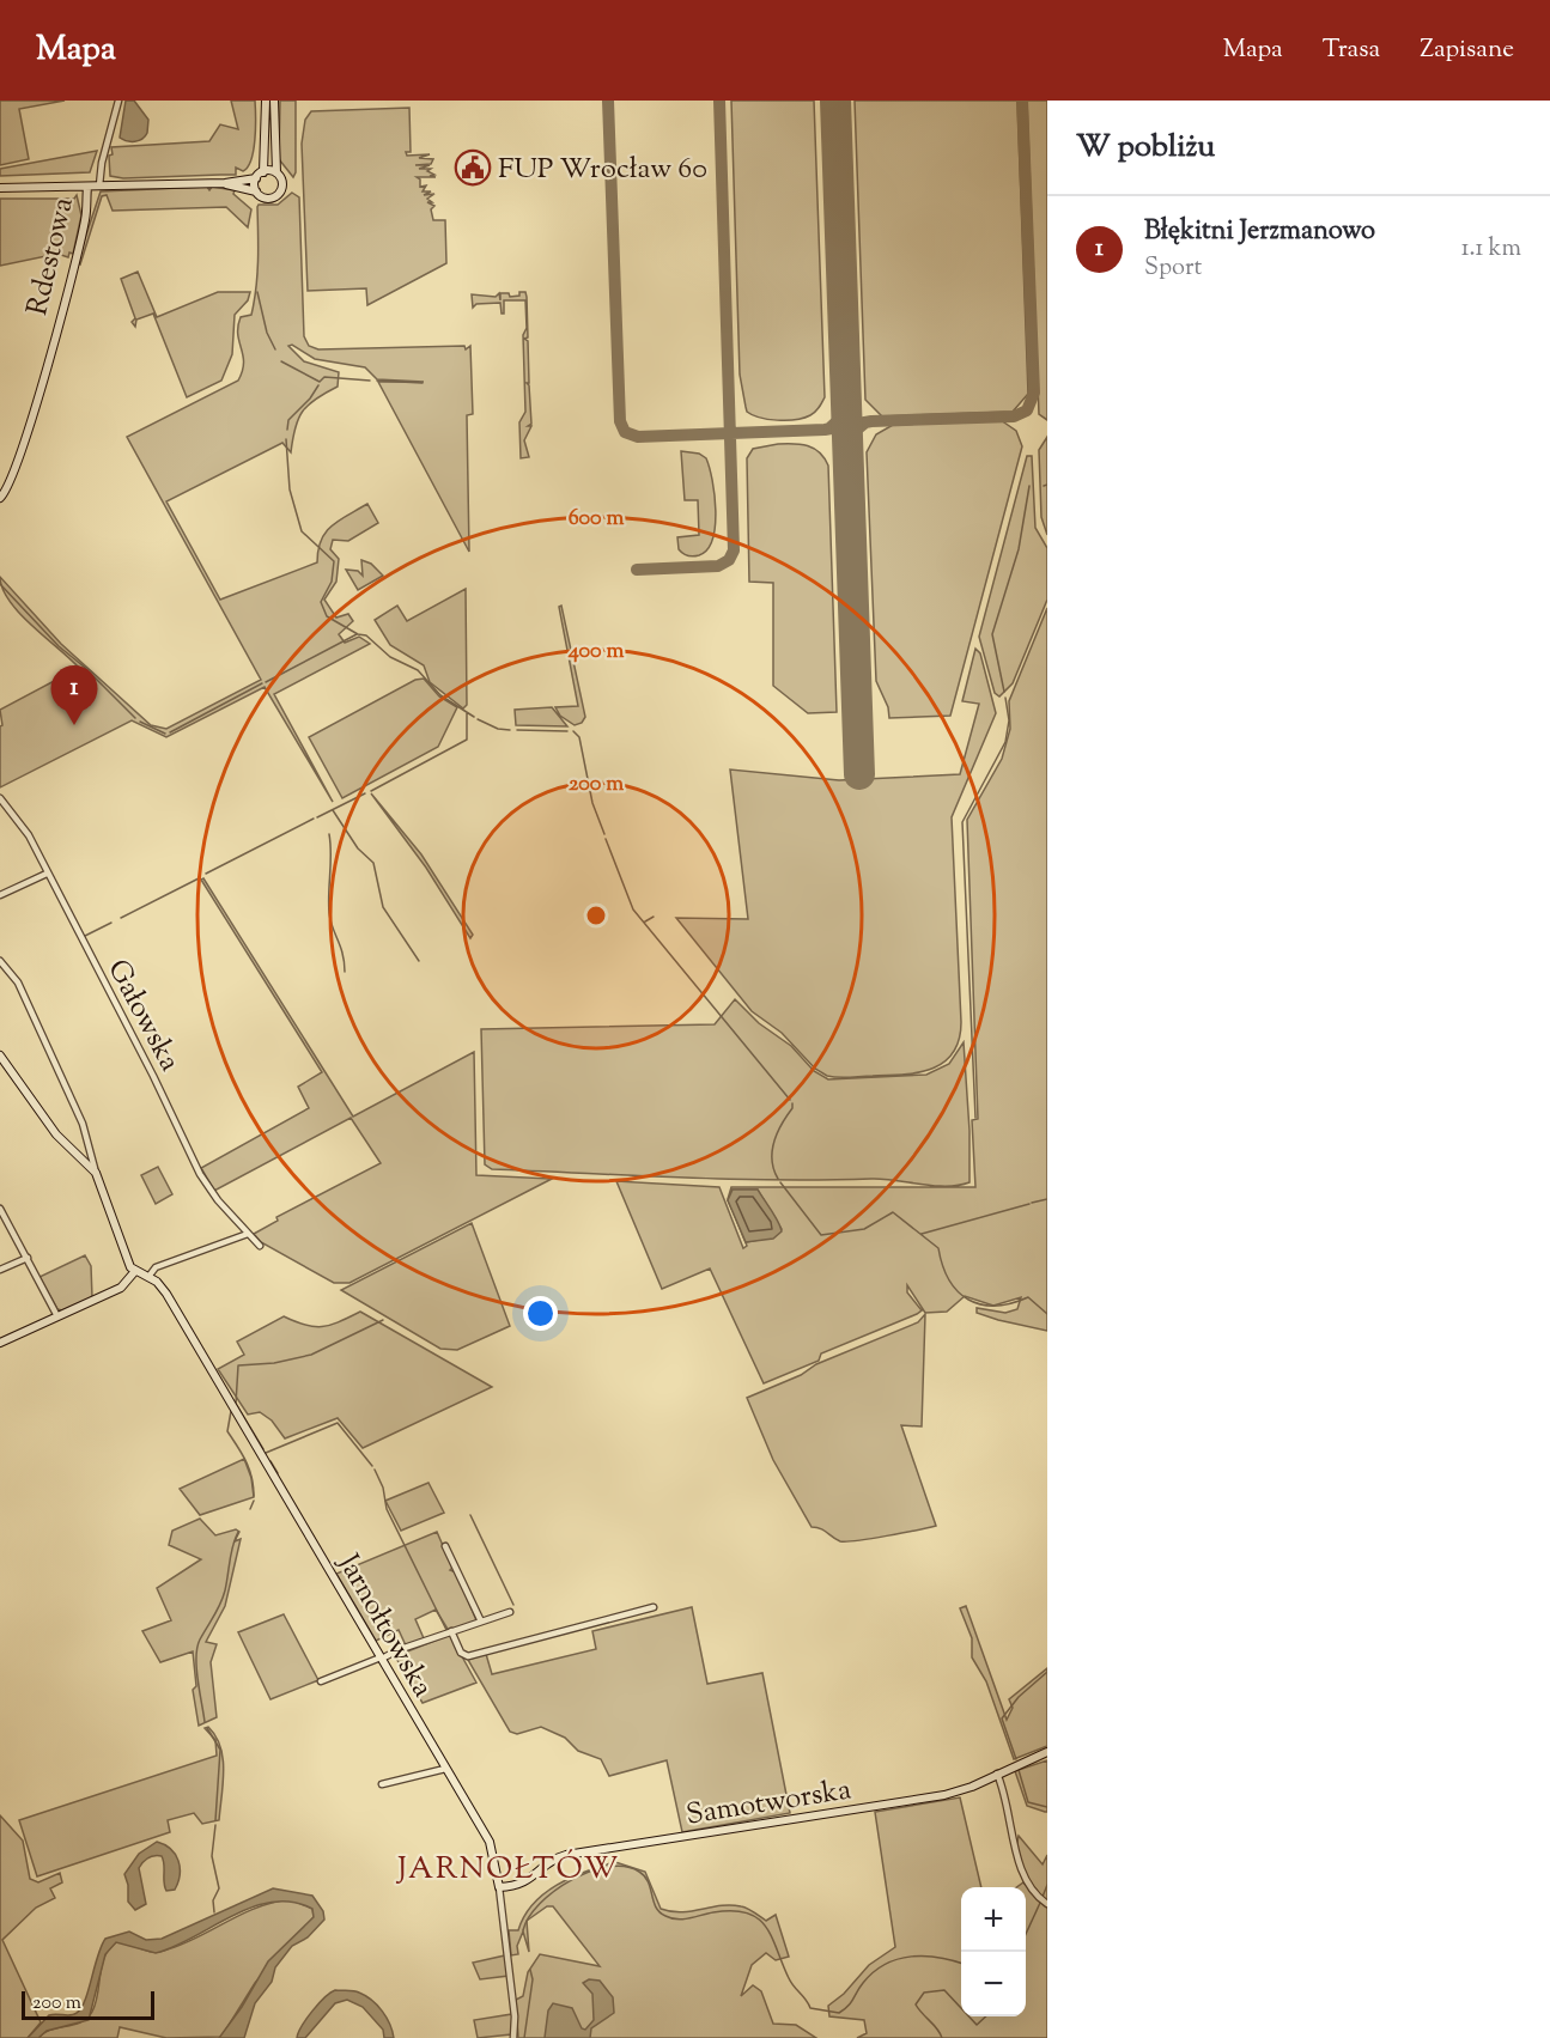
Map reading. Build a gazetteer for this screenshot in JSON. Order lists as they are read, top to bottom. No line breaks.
{"streets":{"street":["Rdestowa","Gałowska","Jarnołtowska","Samotworska"]},"crossings":[["Jarnołtowska","Samotworska"]],"districts":["JARNOŁTÓW"],"places":{"public building":["FUP Wrocław 60"]},"scale_bar":"200 m","page":{"header":"Mapa","nav":["Mapa","Trasa","Zapisane"],"heading":"W pobliżu","list":[{"mark":"1","name":"Błękitni Jerzmanowo","note":"Sport","value":"1.1 km"}],"pins":"1","map_buttons":["+","−"],"scale":"200 m"},"rings":["600 m","400 m","200 m"]}
